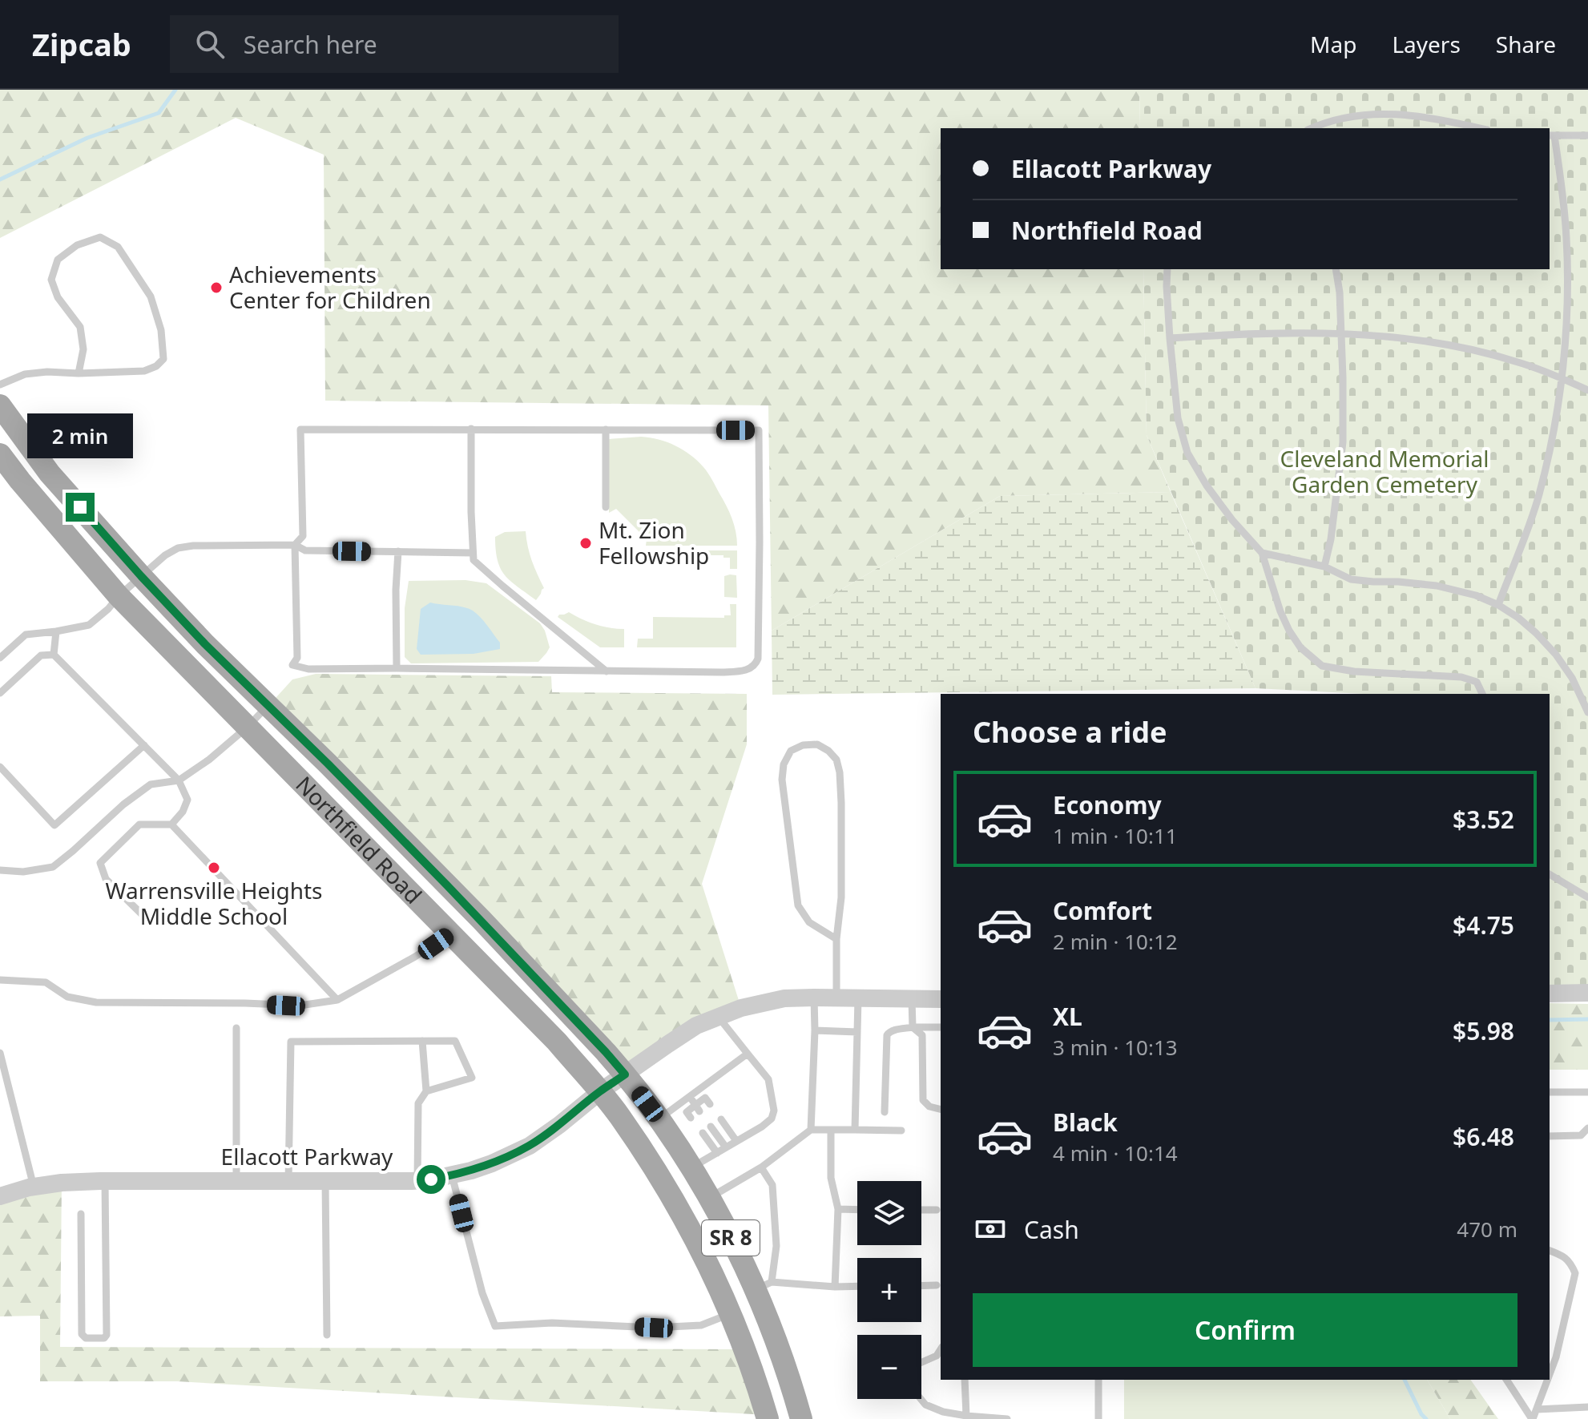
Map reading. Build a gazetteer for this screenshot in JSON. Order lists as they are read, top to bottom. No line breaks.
{"streets":{"main road":["Northfield Road","SR 8"],"street":["Ellacott Parkway"]},"crossings":[["Northfield Road","Ellacott Parkway"]],"parks":["Cleveland Memorial Garden Cemetery"],"places":["Achievements Center for Children","Mt. Zion Fellowship","Warrensville Heights Middle School"],"page":{"header":"Zipcab","search":"Search here","nav":["Map","Layers","Share"],"banner":["Ellacott Parkway","Northfield Road"],"bubble":"2 min","heading":"Choose a ride","list":[{"name":"Economy","note":"1 min · 10:11","value":"$3.52"},{"name":"Comfort","note":"2 min · 10:12","value":"$4.75"},{"name":"XL","note":"3 min · 10:13","value":"$5.98"},{"name":"Black","note":"4 min · 10:14","value":"$6.48"}],"map_buttons":["+","−"],"pay":["Cash","470 m"],"buttons":"Confirm"}}
